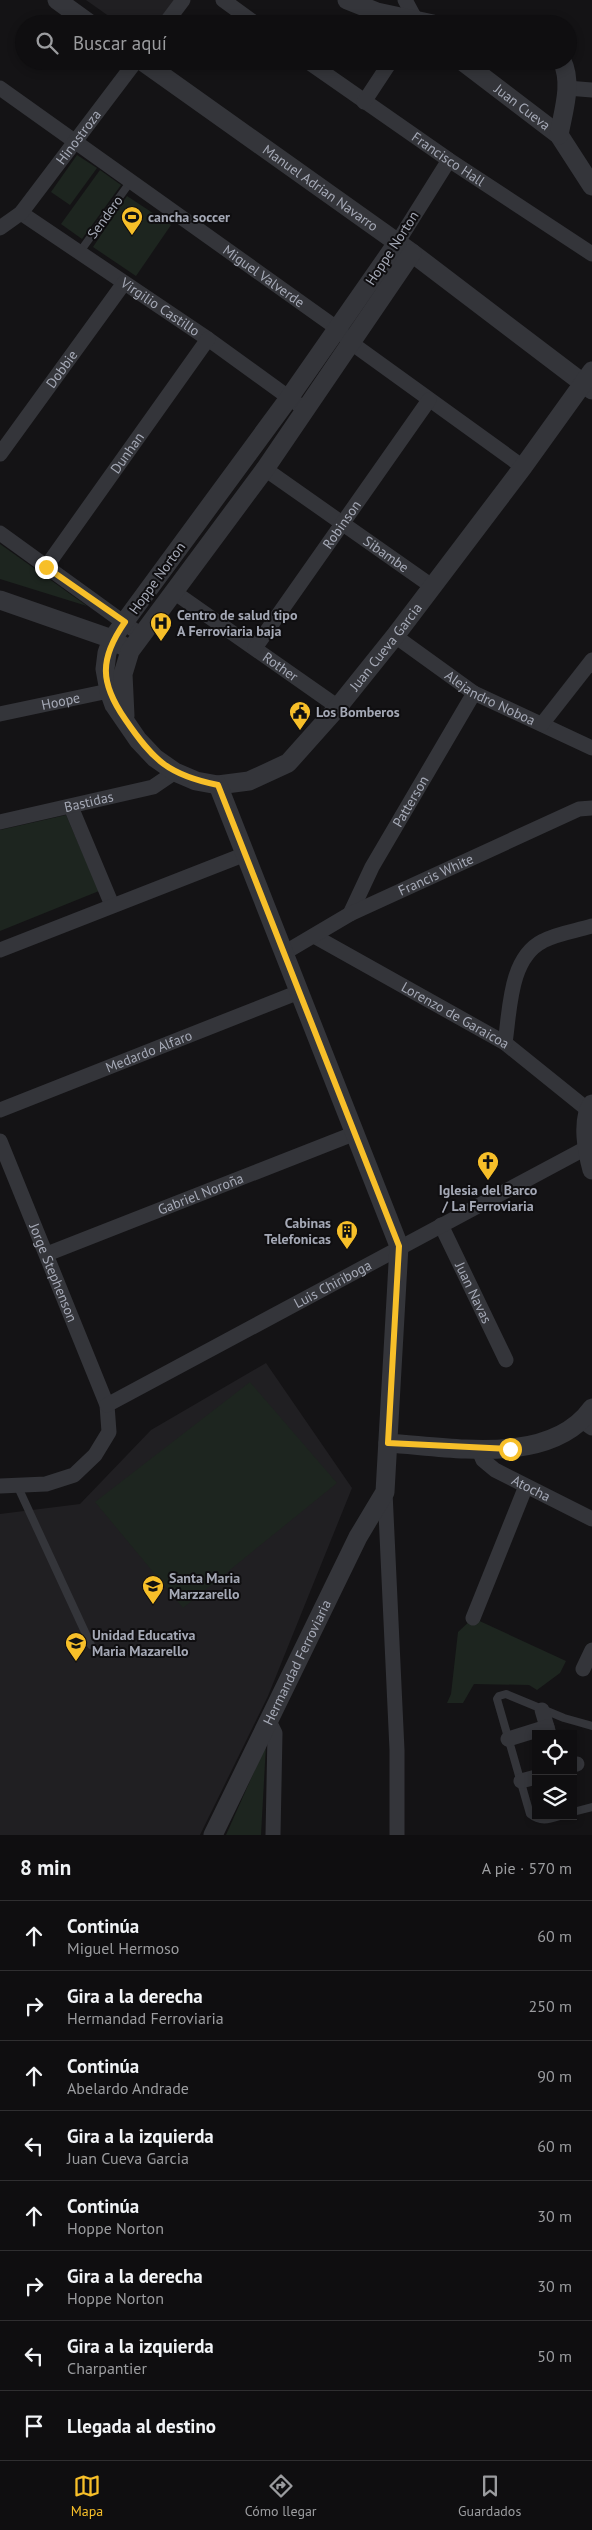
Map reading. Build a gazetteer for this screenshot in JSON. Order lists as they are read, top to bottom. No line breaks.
{"streets":{"street":["Juan Cueva","Hinostroza","Francisco Hall","Manuel Adrian Navarro","Hoppe Norton","Miguel Valverde","Virgilio Castillo","Dobbie","Dunhan","Robinson","Sibambe","Juan Cueva Garcia","Rother","Alejandro Noboa","Hoope","Bastidas","Patterson","Francis White","Lorenzo de Garaicoa","Medardo Alfaro","Gabriel Noroña","Jorge Stephenson","Luis Chiriboga","Juan Navas","Atocha","Hermandad Ferroviaria"],"lane":["Sendero"]},"crossings":[["Hinostroza","Miguel Valverde"],["Hinostroza","Virgilio Castillo"],["Francisco Hall","Hoppe Norton"],["Manuel Adrian Navarro","Hoppe Norton"],["Manuel Adrian Navarro","Juan Cueva Garcia"],["Sendero","Miguel Valverde"],["Sendero","Virgilio Castillo"],["Hoppe Norton","Miguel Valverde"],["Hoppe Norton","Virgilio Castillo"],["Hoppe Norton","Sibambe"],["Hoppe Norton","Juan Cueva Garcia"],["Hoppe Norton","Rother"],["Hoppe Norton","Hoope"],["Miguel Valverde","Robinson"],["Miguel Valverde","Juan Cueva Garcia"],["Virgilio Castillo","Dobbie"],["Virgilio Castillo","Dunhan"],["Robinson","Sibambe"],["Robinson","Rother"],["Sibambe","Juan Cueva Garcia"],["Juan Cueva Garcia","Rother"],["Juan Cueva Garcia","Alejandro Noboa"],["Juan Cueva Garcia","Bastidas"],["Juan Cueva Garcia","Hermandad Ferroviaria"],["Alejandro Noboa","Patterson"],["Patterson","Francis White"],["Francis White","Lorenzo de Garaicoa"],["Francis White","Hermandad Ferroviaria"],["Medardo Alfaro","Hermandad Ferroviaria"],["Gabriel Noroña","Jorge Stephenson"],["Gabriel Noroña","Hermandad Ferroviaria"],["Jorge Stephenson","Luis Chiriboga"],["Luis Chiriboga","Juan Navas"],["Luis Chiriboga","Hermandad Ferroviaria"]],"places":{"sports":["cancha soccer"],"hospital":["Centro de salud tipo A Ferroviaria baja"],"public building":["Los Bomberos"],"church":["Iglesia del Barco / La Ferroviaria"],"building":["Cabinas Telefonicas"],"school or university":["Santa Maria Marzzarello","Unidad Educativa Maria Mazarello"]},"page":{"search":"Buscar aquí","heading":["8 min","A pie · 570 m"],"list":[["Continúa","Miguel Hermoso","60 m"],["Gira a la derecha","Hermandad Ferroviaria","250 m"],["Continúa","Abelardo Andrade","90 m"],["Gira a la izquierda","Juan Cueva Garcia","60 m"],["Continúa","Hoppe Norton","30 m"],["Gira a la derecha","Hoppe Norton","30 m"],["Gira a la izquierda","Charpantier","50 m"],"Llegada al destino"],"nav":["Mapa","Cómo llegar","Guardados"]}}
